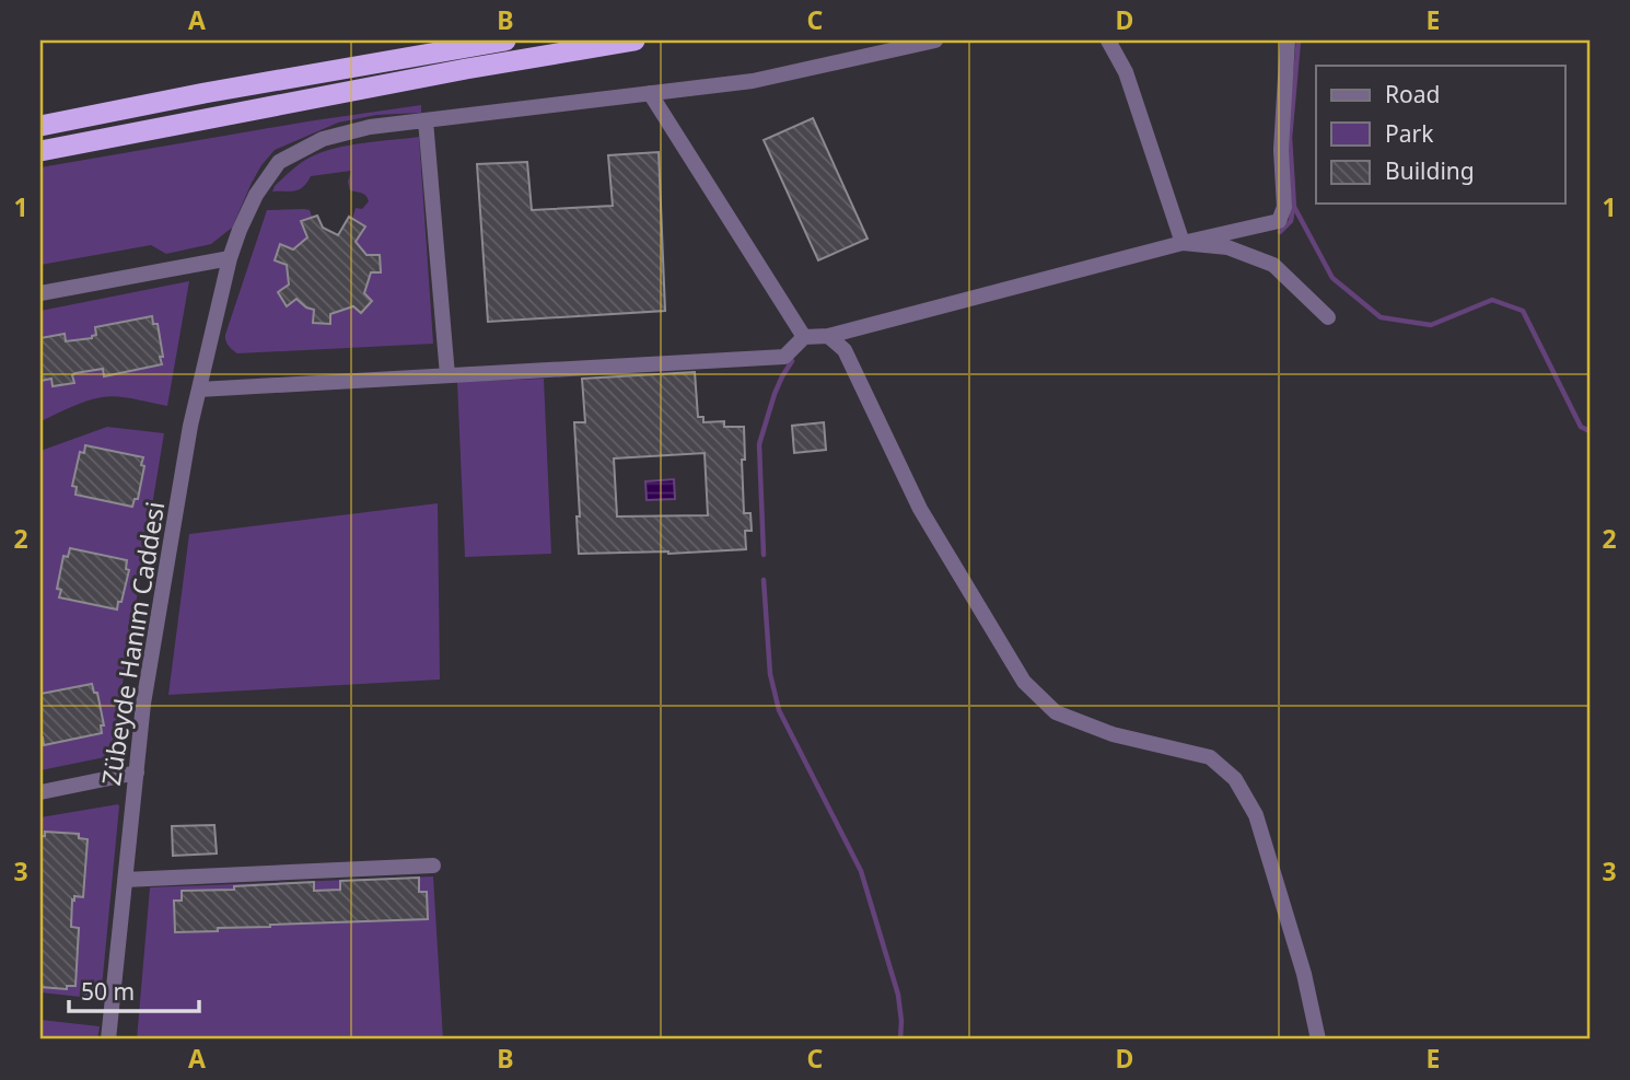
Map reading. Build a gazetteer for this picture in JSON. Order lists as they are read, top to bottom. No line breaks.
{"streets":{"street":["Zübeyde Hanım Caddesi"]},"legend":["Road","Park","Building"],"scale_bar":"50 m","grid":{"columns":["A","B","C","D","E"],"rows":["1","2","3"]}}
